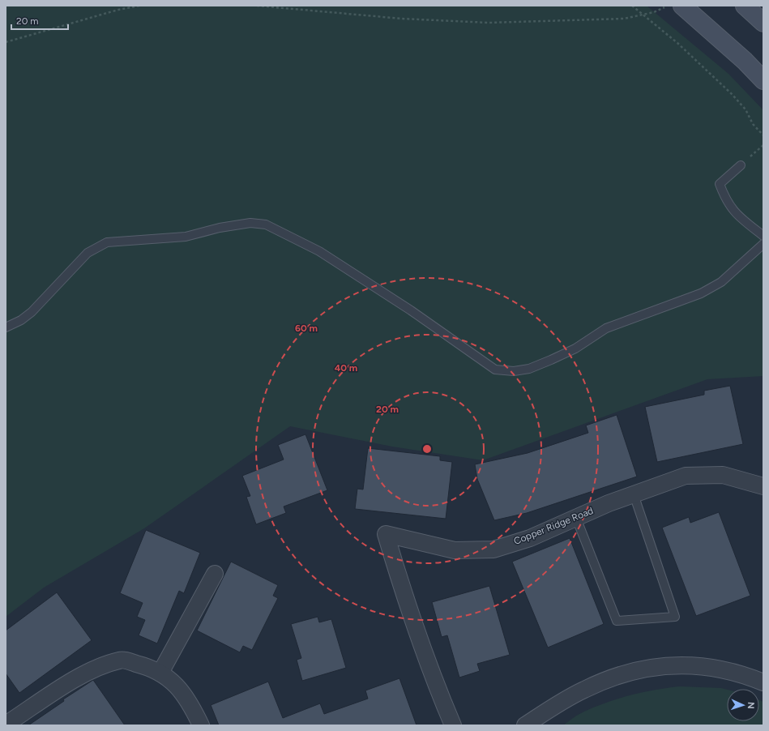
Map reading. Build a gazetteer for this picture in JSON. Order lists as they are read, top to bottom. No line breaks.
{"streets":{"street":["Copper Ridge Road"]},"scale_bar":"20 m","north":"right","rings":["60 m","40 m","20 m"]}
